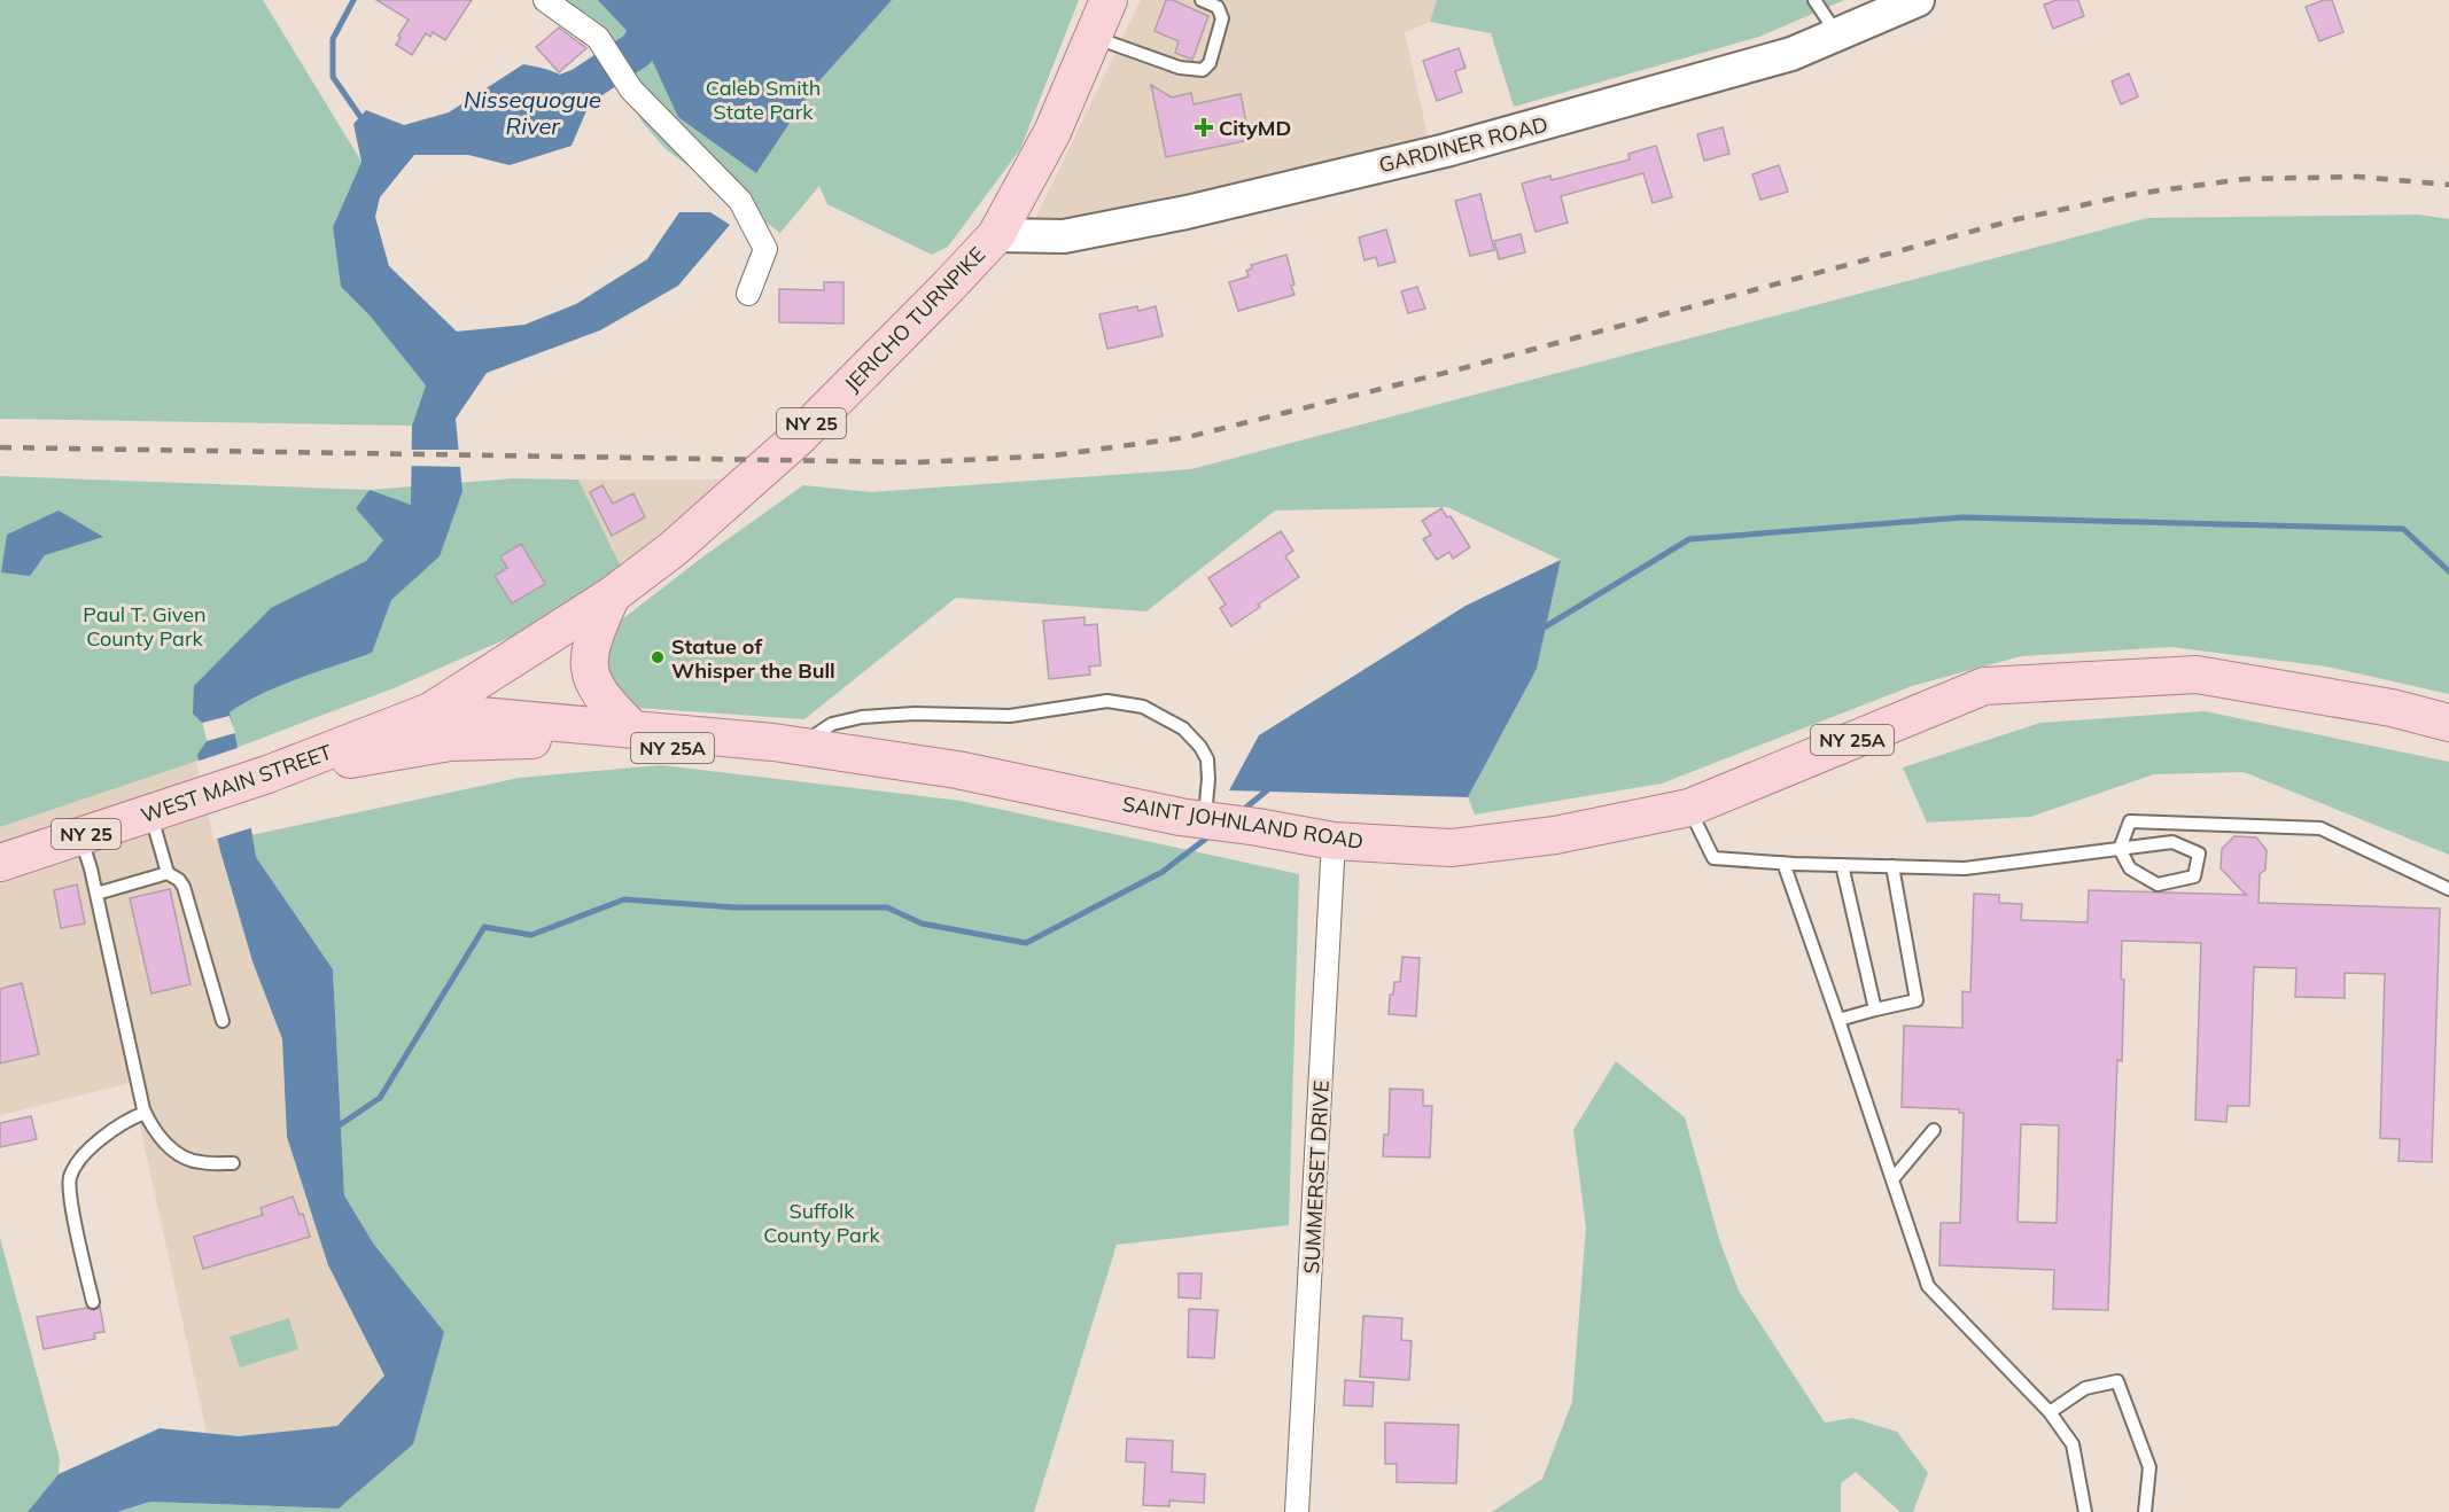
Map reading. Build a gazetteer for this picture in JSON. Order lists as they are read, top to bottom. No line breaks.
{"streets":{"main road":["GARDINER ROAD","JERICHO TURNPIKE","NY 25","NY 25A","WEST MAIN STREET","SAINT JOHNLAND ROAD"],"street":["SUMMERSET DRIVE"]},"crossings":[["GARDINER ROAD","JERICHO TURNPIKE"],["JERICHO TURNPIKE","WEST MAIN STREET"],["JERICHO TURNPIKE","SAINT JOHNLAND ROAD"],["WEST MAIN STREET","SAINT JOHNLAND ROAD"],["SAINT JOHNLAND ROAD","SUMMERSET DRIVE"]],"water":["Nissequogue River"],"parks":["Caleb Smith State Park","Paul T. Given County Park","Suffolk County Park"],"places":{"health":["CityMD"],"other":["Statue of Whisper the Bull"]}}
